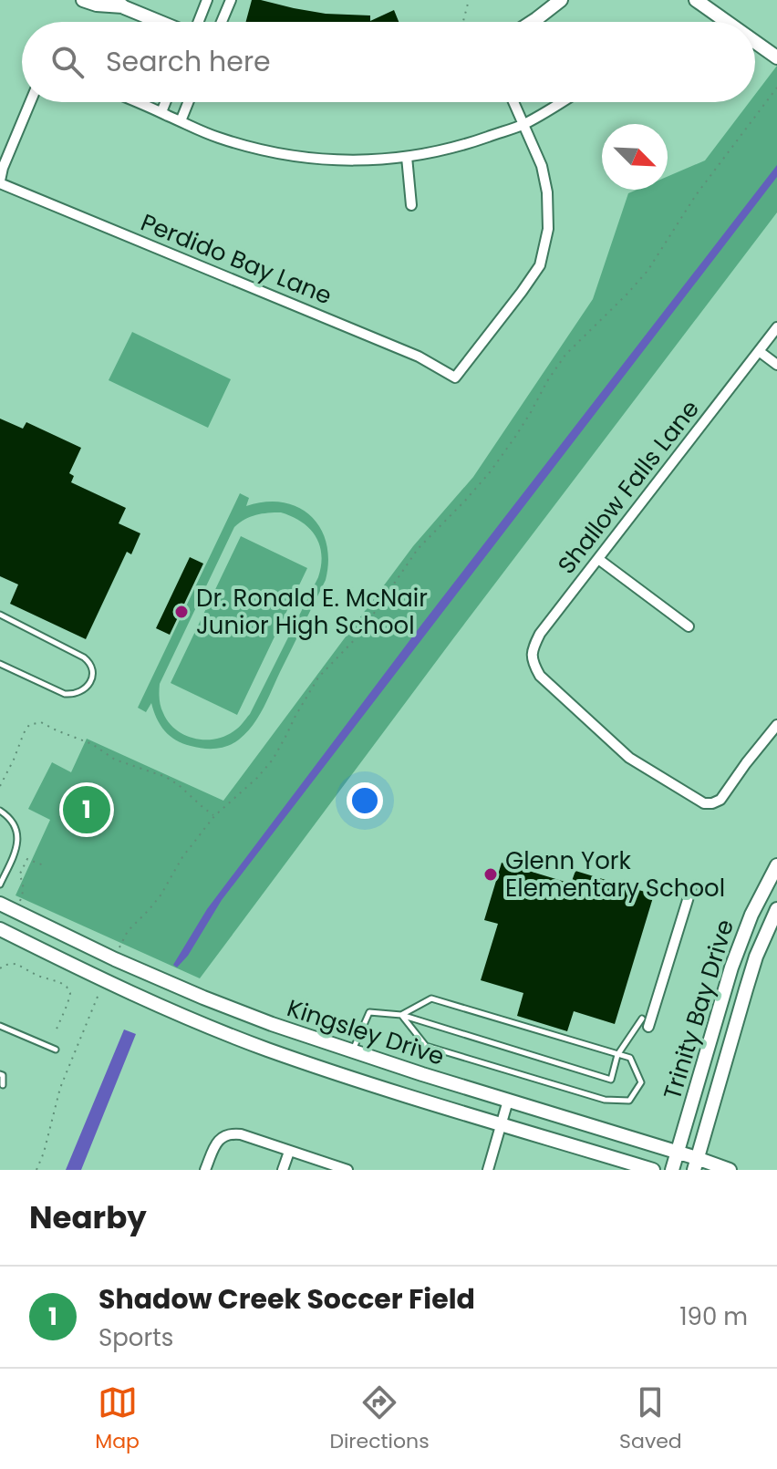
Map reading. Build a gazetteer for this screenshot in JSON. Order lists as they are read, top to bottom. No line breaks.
{"streets":{"main road":["Trinity Bay Drive","Kingsley Drive"],"street":["Perdido Bay Lane","Shallow Falls Lane"]},"crossings":[["Trinity Bay Drive","Kingsley Drive"]],"places":["Dr. Ronald E. McNair Junior High School","Glenn York Elementary School"],"north":"bottom right","page":{"search":"Search here","pins":"1","heading":"Nearby","list":[{"mark":"1","name":"Shadow Creek Soccer Field","note":"Sports","value":"190 m"}],"nav":["Map","Directions","Saved"]}}
